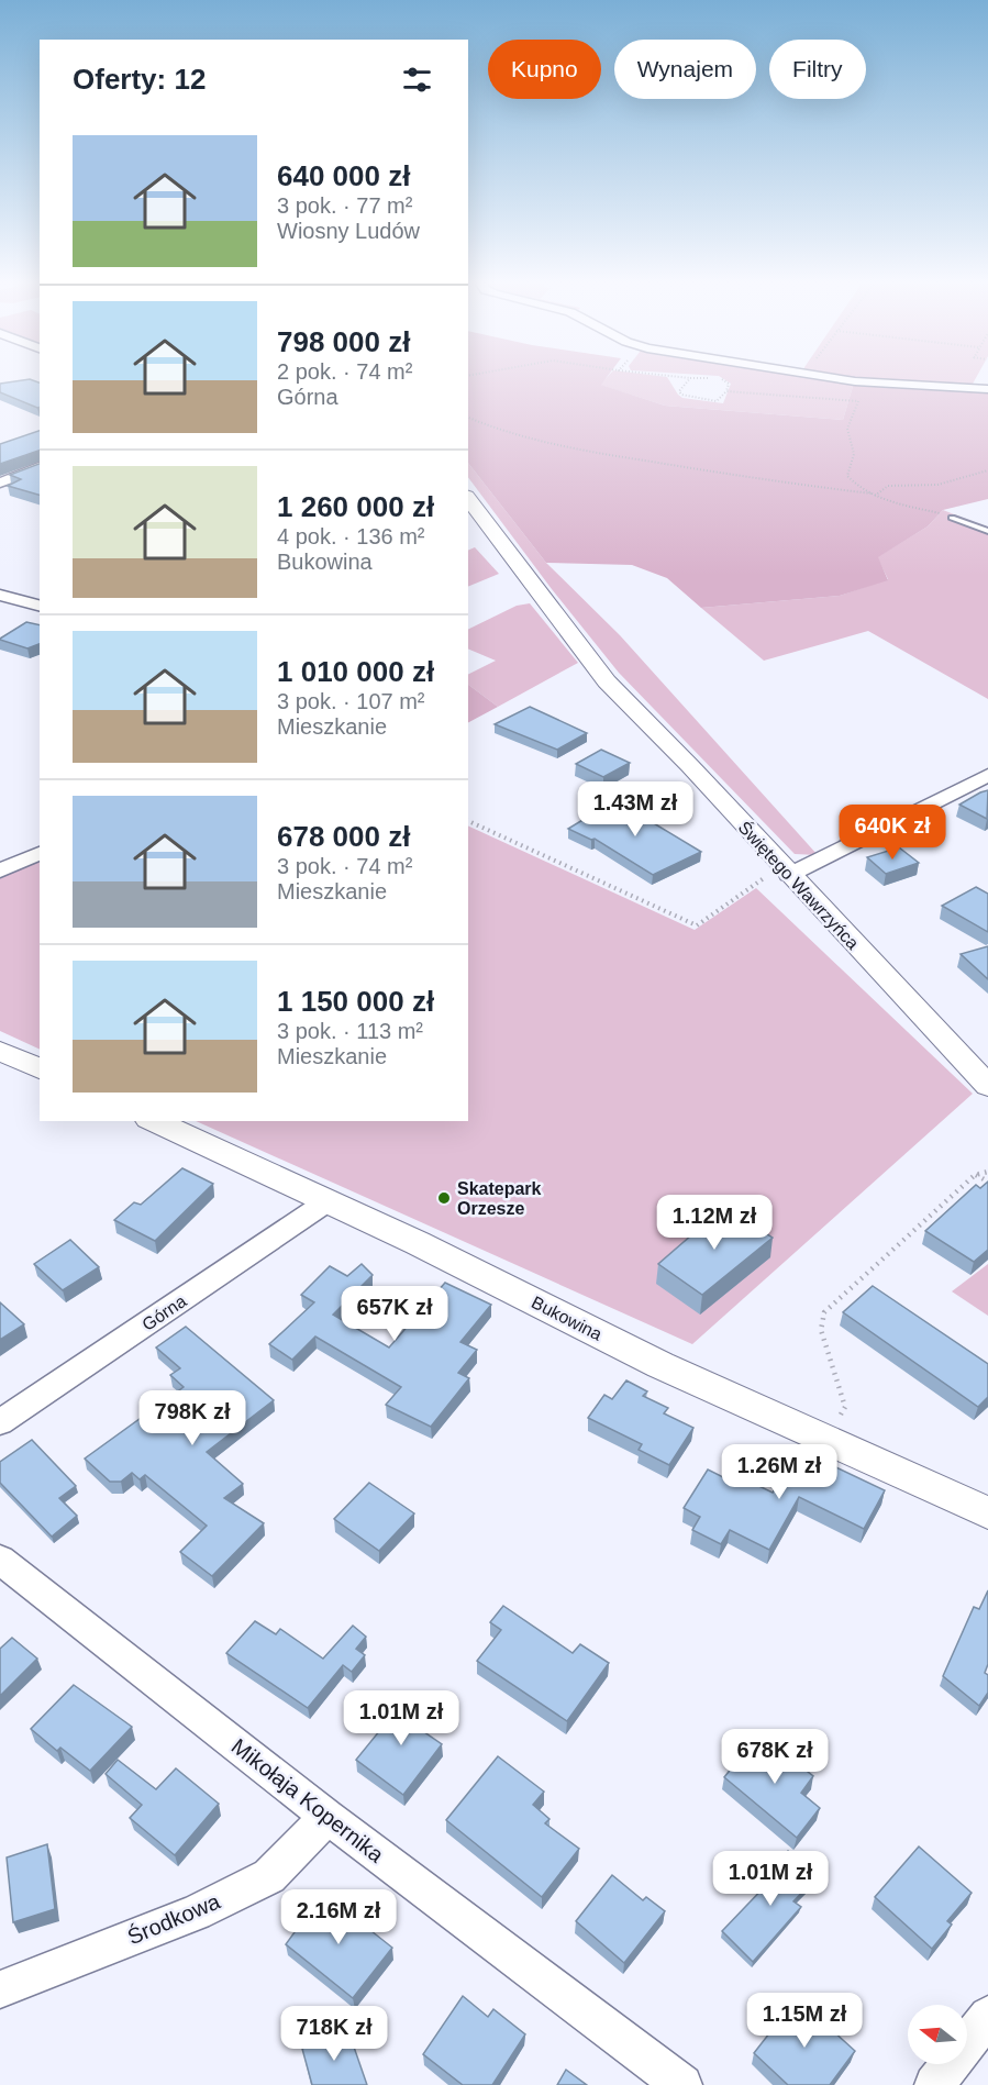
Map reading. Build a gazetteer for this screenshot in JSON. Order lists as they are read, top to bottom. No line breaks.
{"streets":{"street":["Świętego Wawrzyńca","Górna","Bukowina","Mikołaja Kopernika","Środkowa"]},"crossings":[["Górna","Bukowina"],["Mikołaja Kopernika","Środkowa"]],"places":["Skatepark Orzesze"],"north":"left","page":{"chip":["Kupno","Wynajem","Filtry"],"heading":"Oferty: 12","list":[{"name":"640 000 zł","note":"3 pok. · 77 m² · Wiosny Ludów"},{"name":"798 000 zł","note":"2 pok. · 74 m² · Górna"},{"name":"1 260 000 zł","note":"4 pok. · 136 m² · Bukowina"},{"name":"1 010 000 zł","note":"3 pok. · 107 m² · Mieszkanie"},{"name":"678 000 zł","note":"3 pok. · 74 m² · Mieszkanie"},{"name":"1 150 000 zł","note":"3 pok. · 113 m² · Mieszkanie"}],"price":["1.43M zł","640K zł","1.12M zł","657K zł","798K zł","1.26M zł","1.01M zł","678K zł","1.01M zł","2.16M zł","1.15M zł","718K zł"]}}
